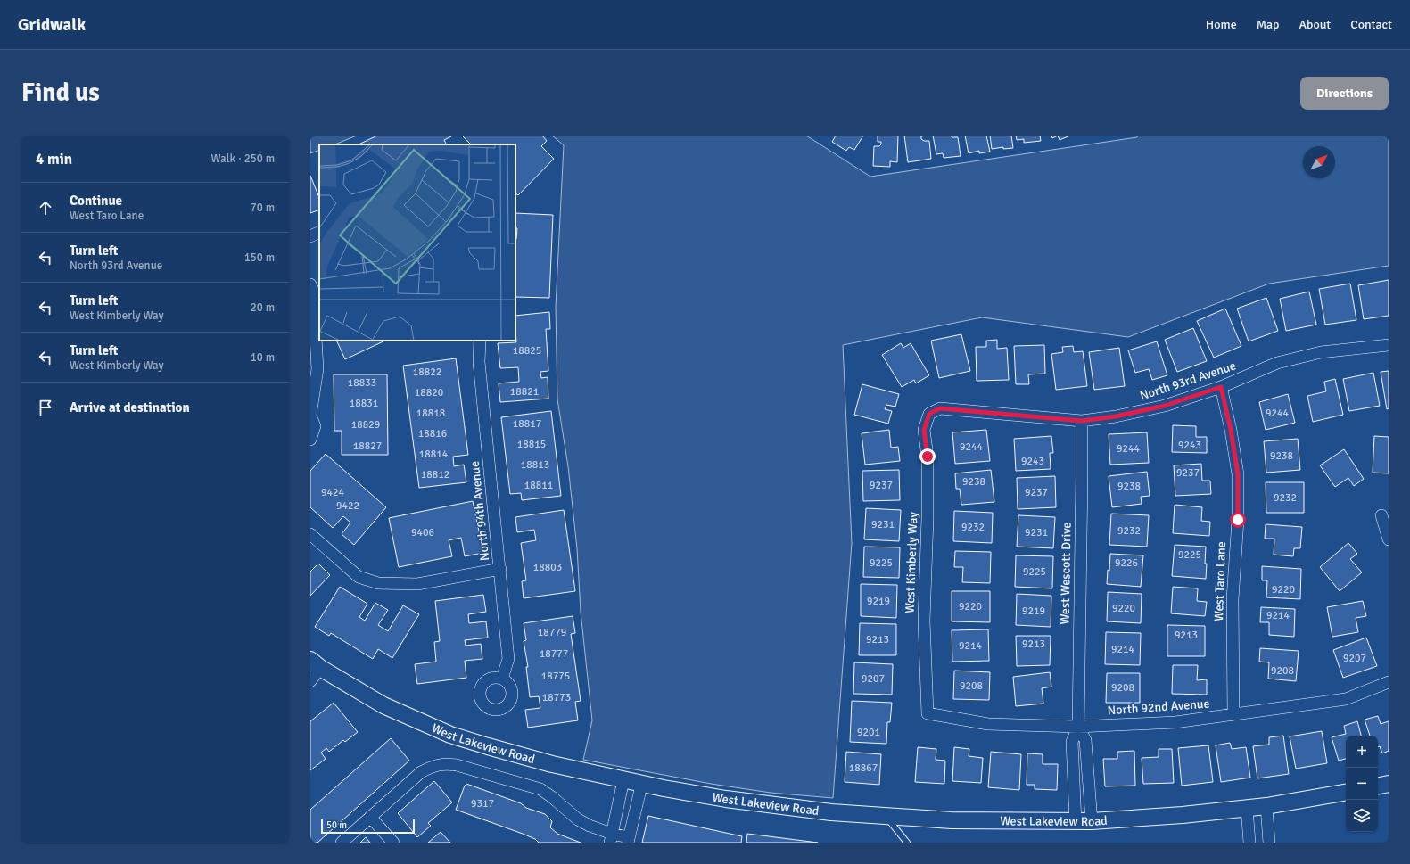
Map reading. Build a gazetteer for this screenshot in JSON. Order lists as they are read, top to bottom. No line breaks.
{"streets":{"street":["North 93rd Avenue","North 94th Avenue","West Kimberly Way","West Wescott Drive","West Taro Lane","North 92nd Avenue","West Lakeview Road"]},"crossings":[["North 93rd Avenue","West Kimberly Way"],["North 93rd Avenue","West Wescott Drive"],["North 93rd Avenue","West Taro Lane"],["West Kimberly Way","North 92nd Avenue"],["West Wescott Drive","North 92nd Avenue"],["West Wescott Drive","West Lakeview Road"],["West Taro Lane","North 92nd Avenue"]],"house_numbers":["18825","18822","18833","18821","18820","18831","18818","9244","18817","18829","18816","18815","9243","18827","9244","9244","18814","9238","9243","18813","9237","18812","9238","18811","9237","9238","9424","9237","9232","9422","9231","9232","9232","9406","9231","9225","9225","9226","18803","9225","9220","9219","9220","9220","9219","9214","18779","9213","9213","9213","9214","9214","18777","9207","9208","18775","9207","9208","9208","18773","9201","18867","9317"],"scale_bar":"50 m","north":"top right","page":{"header":"Gridwalk","nav":["Home","Map","About","Contact"],"buttons":"Directions","title":"Find us","heading":["4 min","Walk · 250 m"],"list":[["Continue","West Taro Lane","70 m"],["Turn left","North 93rd Avenue","150 m"],["Turn left","West Kimberly Way","20 m"],["Turn left","West Kimberly Way","10 m"],"Arrive at destination"],"map_buttons":["+","−"],"scale":"50 m"}}
